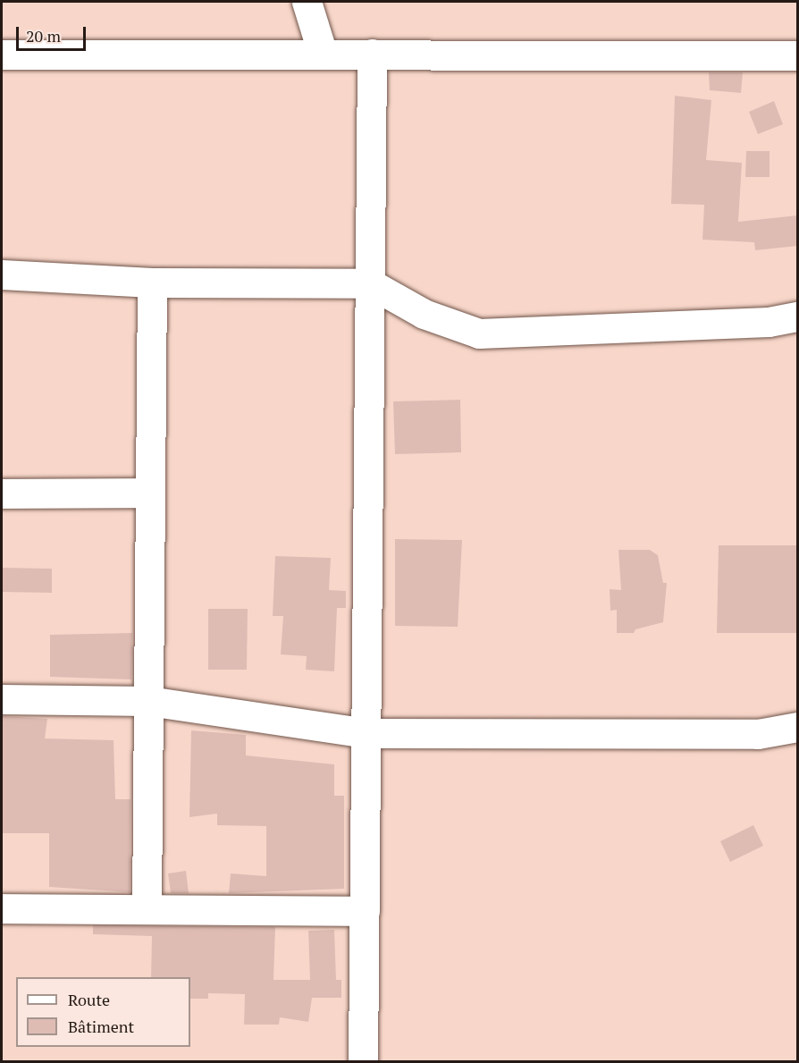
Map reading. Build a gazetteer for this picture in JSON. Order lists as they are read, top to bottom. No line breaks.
{"legend":["Route","Bâtiment"],"scale_bar":"20 m"}
